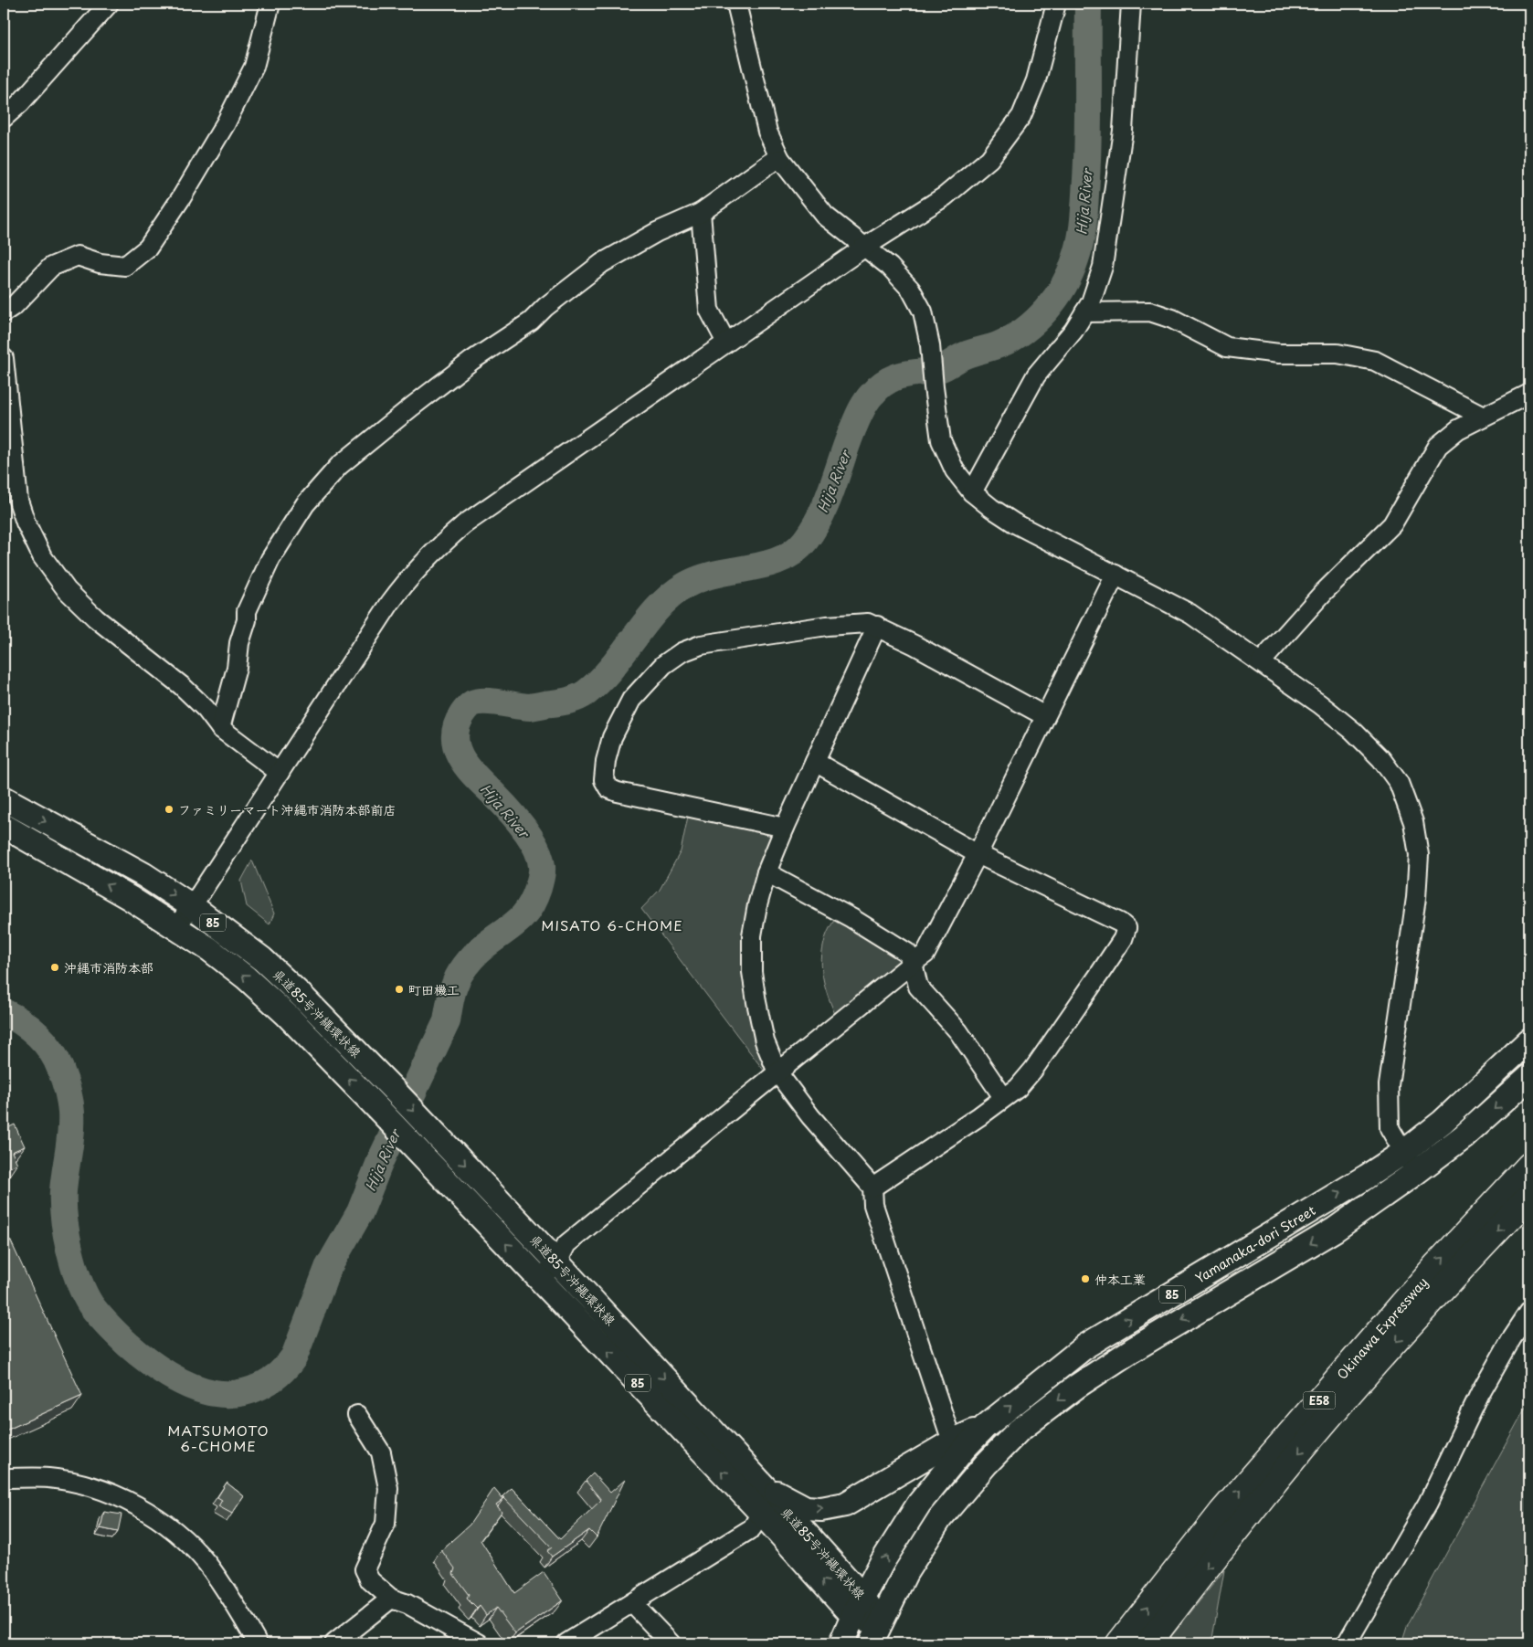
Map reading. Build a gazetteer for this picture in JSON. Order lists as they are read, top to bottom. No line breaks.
{"streets":{"highway":["Okinawa Expressway","E58"],"main road":["85","県道85号沖縄環状線","Yamanaka-dori Street"]},"crossings":[["85","県道85号沖縄環状線"],["県道85号沖縄環状線","Yamanaka-dori Street"]],"districts":["MISATO 6-CHOME","MATSUMOTO 6-CHOME"],"water":["Hija River"],"places":["ファミリーマート沖縄市消防本部前店","沖縄市消防本部","町田機工","仲本工業"]}
